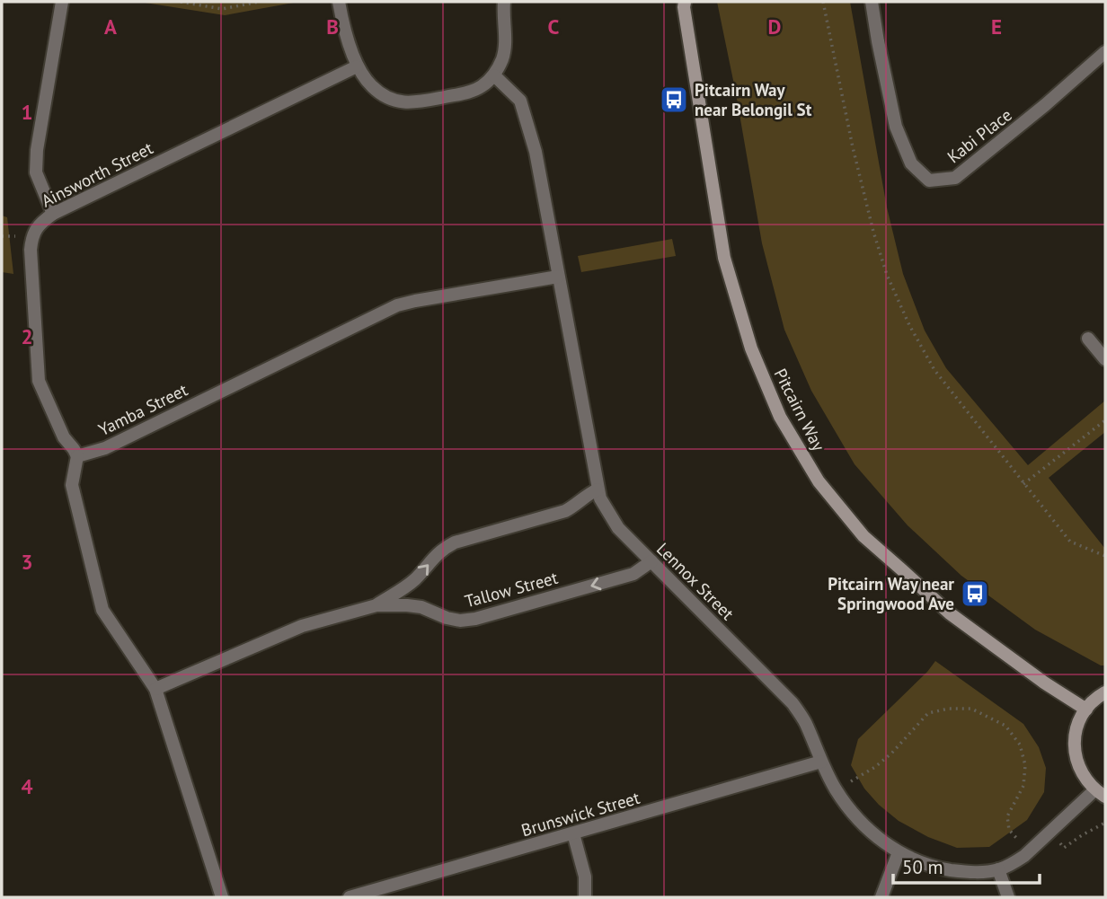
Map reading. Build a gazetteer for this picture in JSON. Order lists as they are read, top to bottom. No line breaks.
{"streets":{"main road":["Pitcairn Way"],"street":["Kabi Place","Ainsworth Street","Yamba Street","Lennox Street","Tallow Street","Brunswick Street"]},"crossings":[["Ainsworth Street","Yamba Street"],["Yamba Street","Lennox Street"],["Lennox Street","Tallow Street"],["Lennox Street","Brunswick Street"]],"places":{"bus stop":["Pitcairn Way near Belongil St","Pitcairn Way near Springwood Ave"]},"scale_bar":"50 m","grid":{"columns":["A","B","C","D","E"],"rows":["1","2","3","4"]}}
